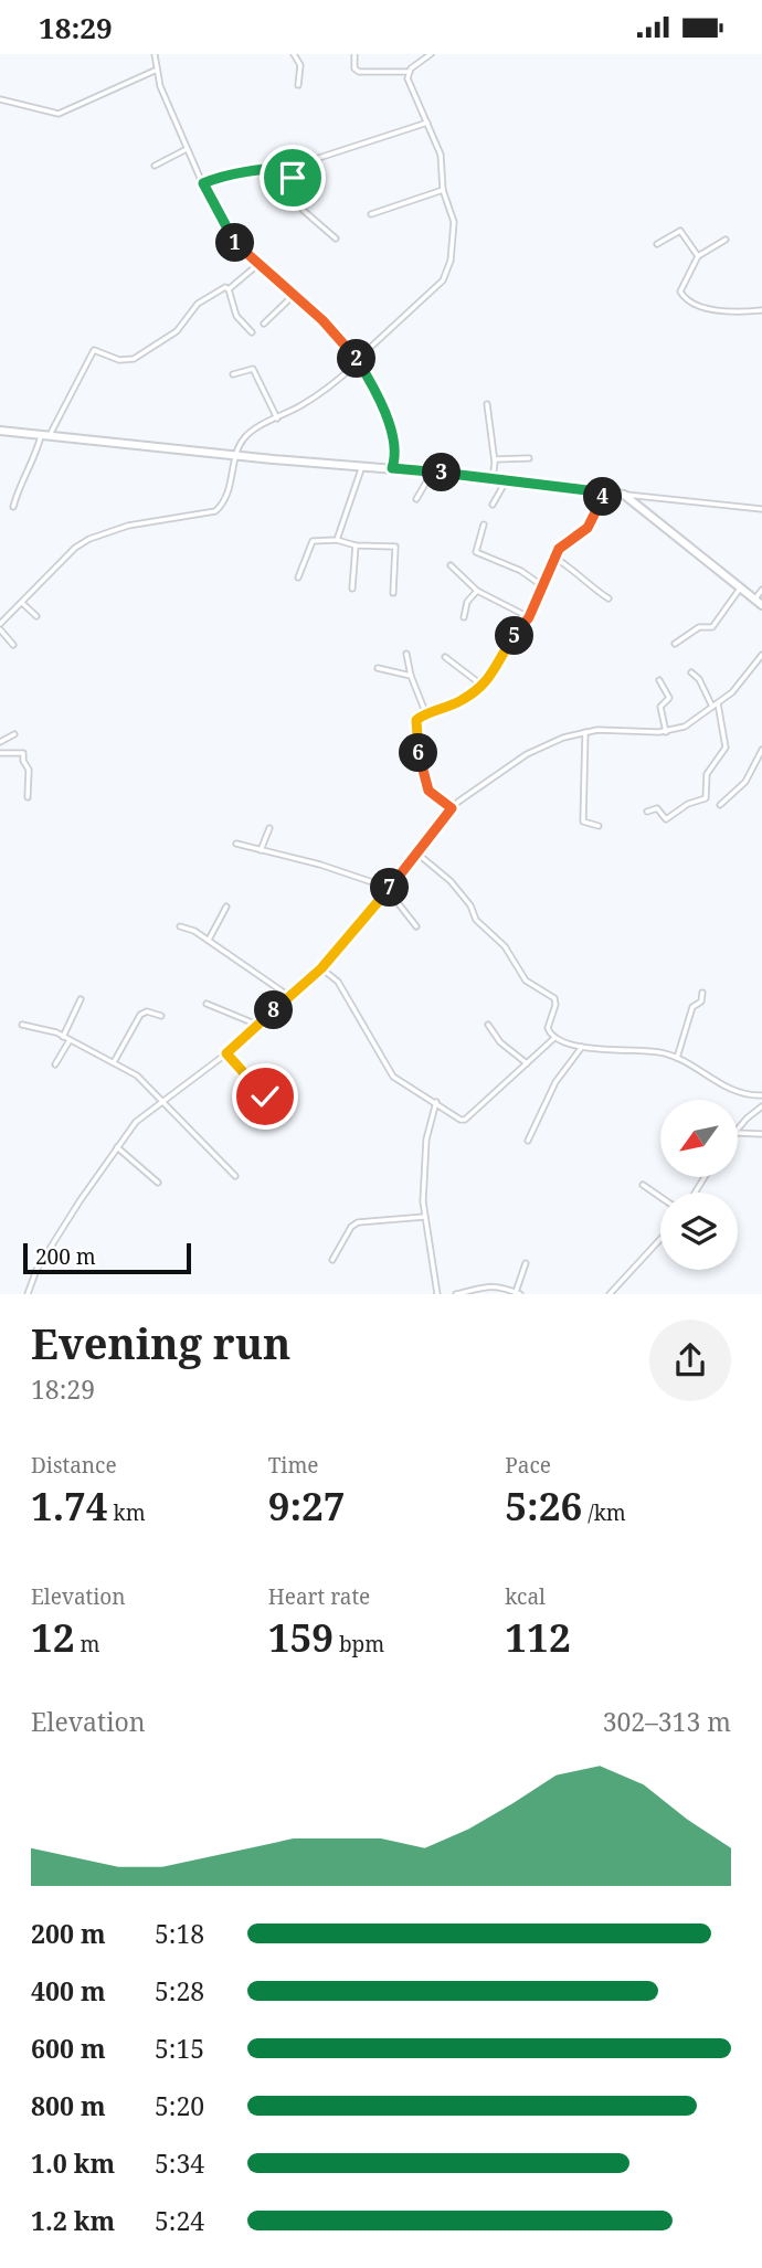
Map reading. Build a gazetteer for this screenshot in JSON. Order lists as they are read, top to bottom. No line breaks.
{"scale_bar":"200 m","north":"bottom left","page":{"status":"18:29","pins":["1","2","3","4","5","6","7","8"],"scale":"200 m","heading":["Evening run","18:29"],"stats":[["Distance","1.74 km"],["Time","9:27"],["Pace","5:26 /km"],["Elevation","12 m"],["Heart rate","159 bpm"],["kcal","112"]],"chart":["Elevation","302–313 m"],"list":[{"name":"200 m","note":"5:18"},{"name":"400 m","note":"5:28"},{"name":"600 m","note":"5:15"},{"name":"800 m","note":"5:20"},{"name":"1.0 km","note":"5:34"},{"name":"1.2 km","note":"5:24"}]}}
